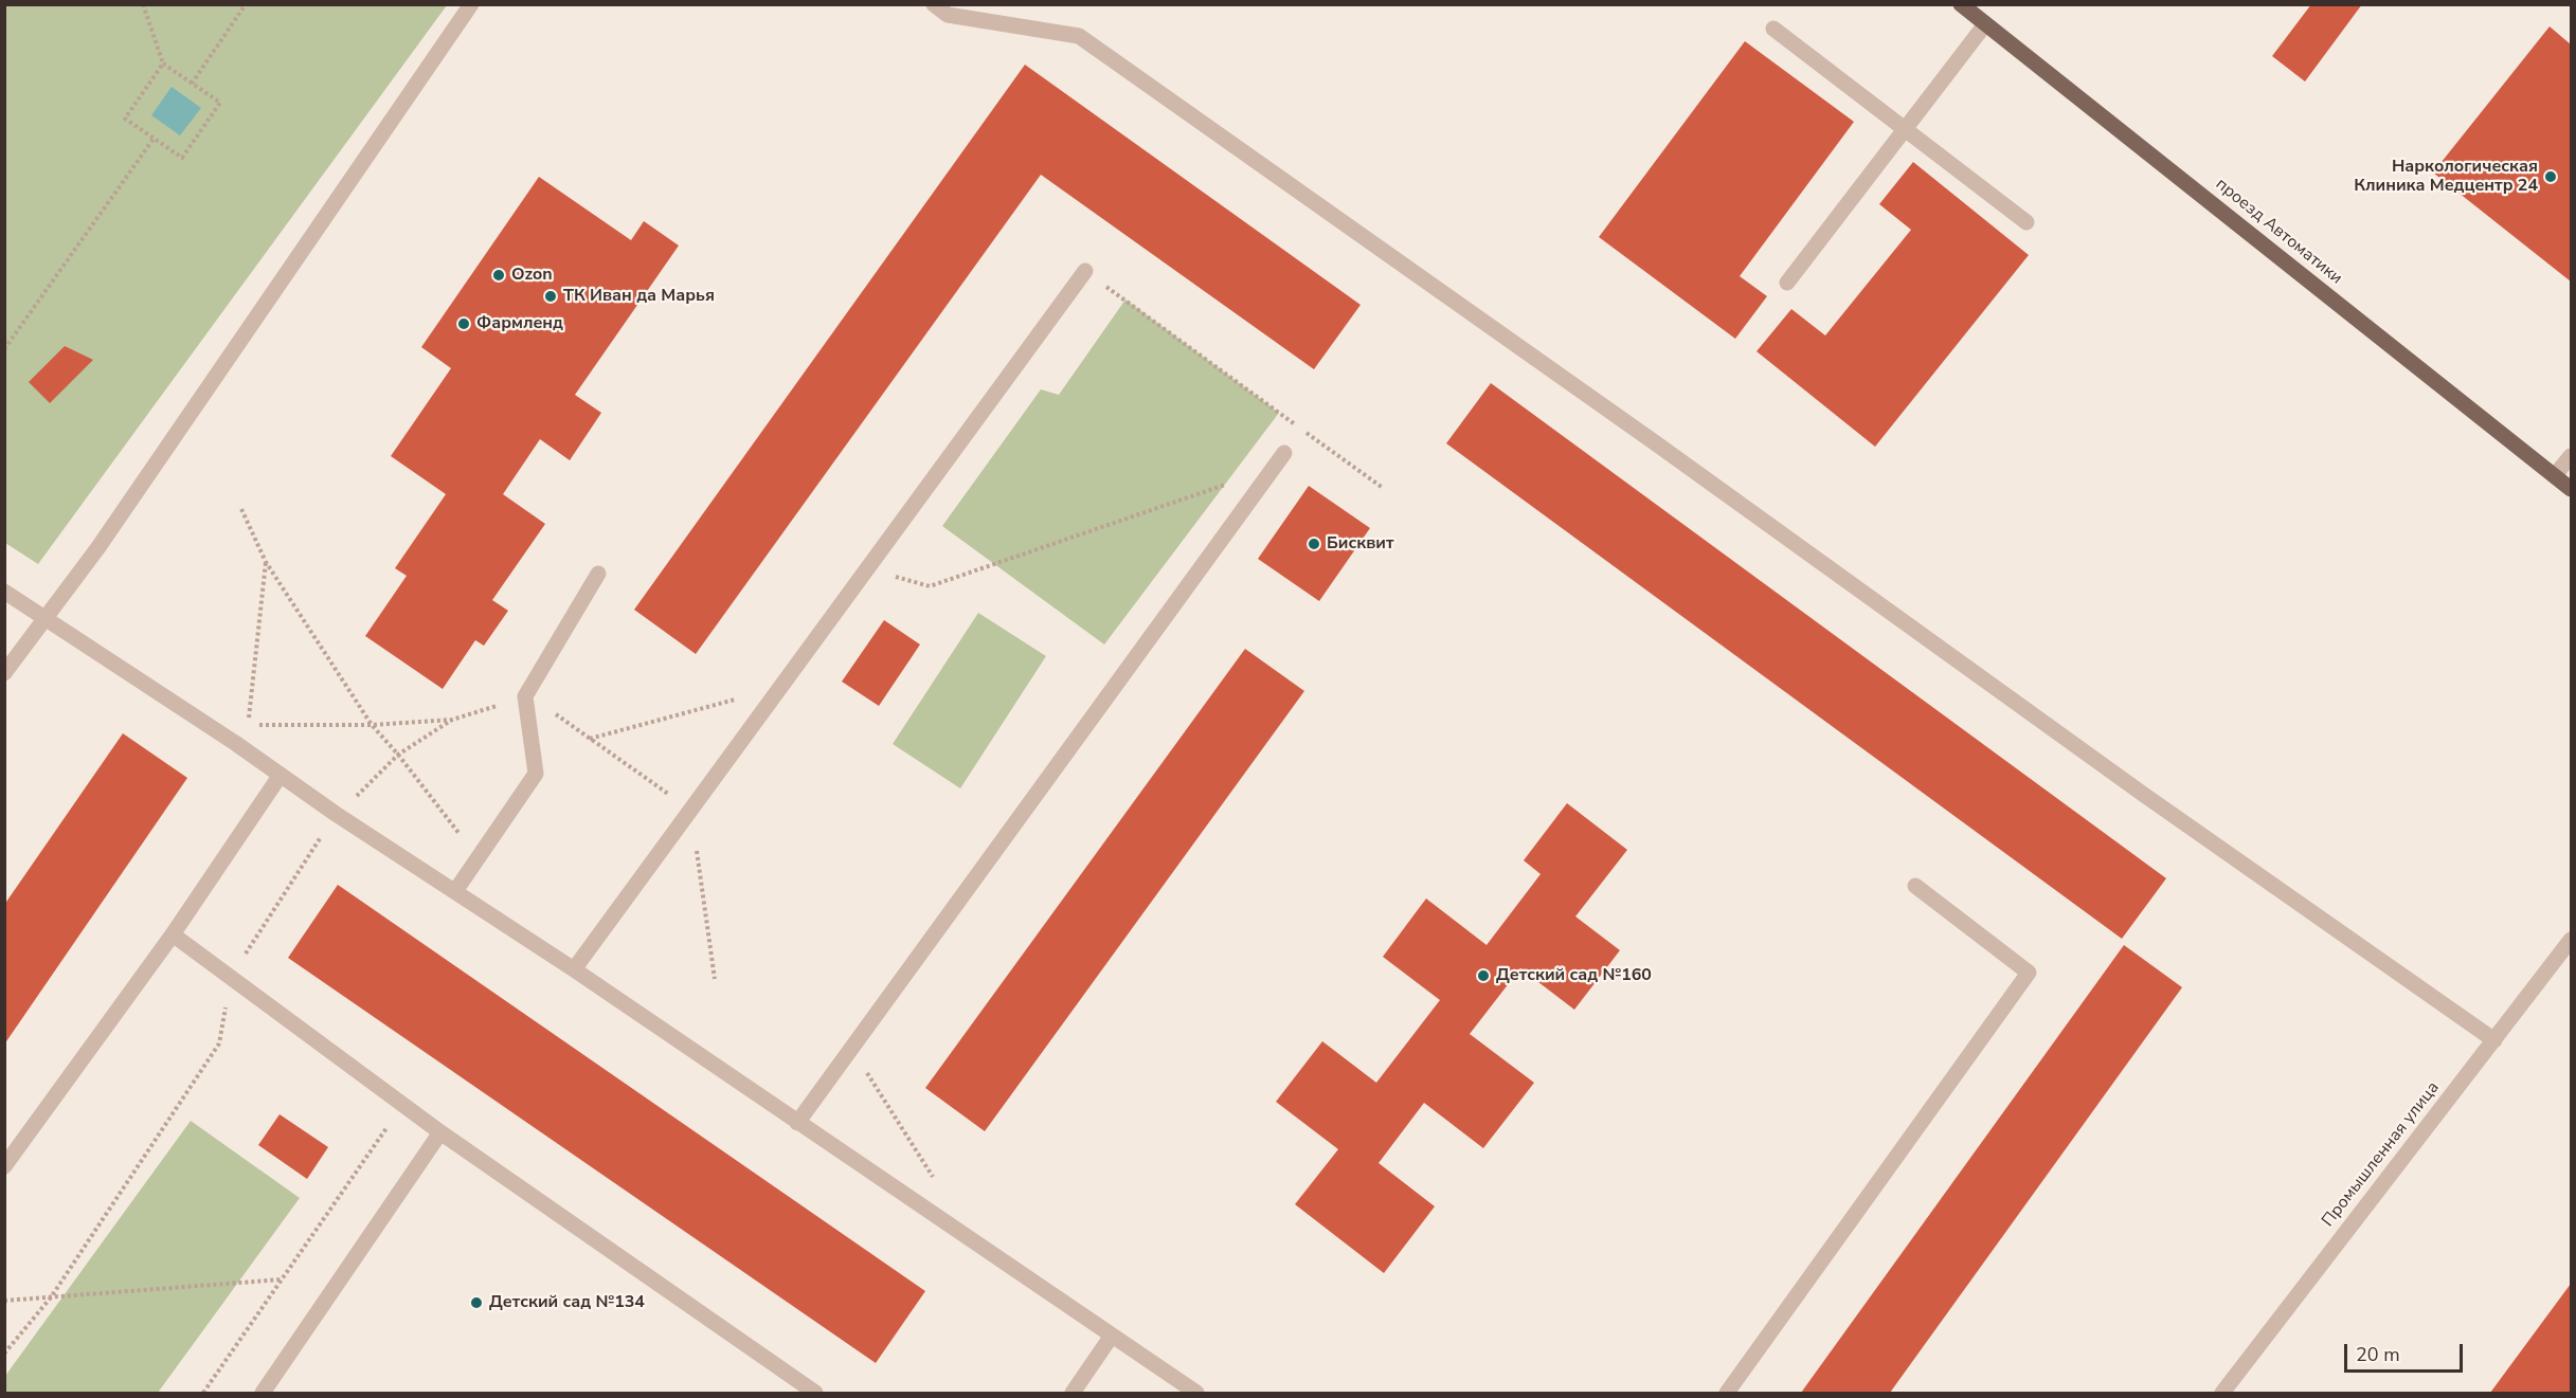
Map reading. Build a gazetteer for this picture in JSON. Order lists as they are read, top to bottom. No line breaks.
{"streets":{"main road":["проезд Автоматики"],"street":["Промышленная улица"]},"places":["Наркологическая Клиника Медцентр 24","Ozon","ТК Иван да Марья","Фармленд","Бисквит","Детский сад №160","Детский сад №134"],"scale_bar":"20 m"}
